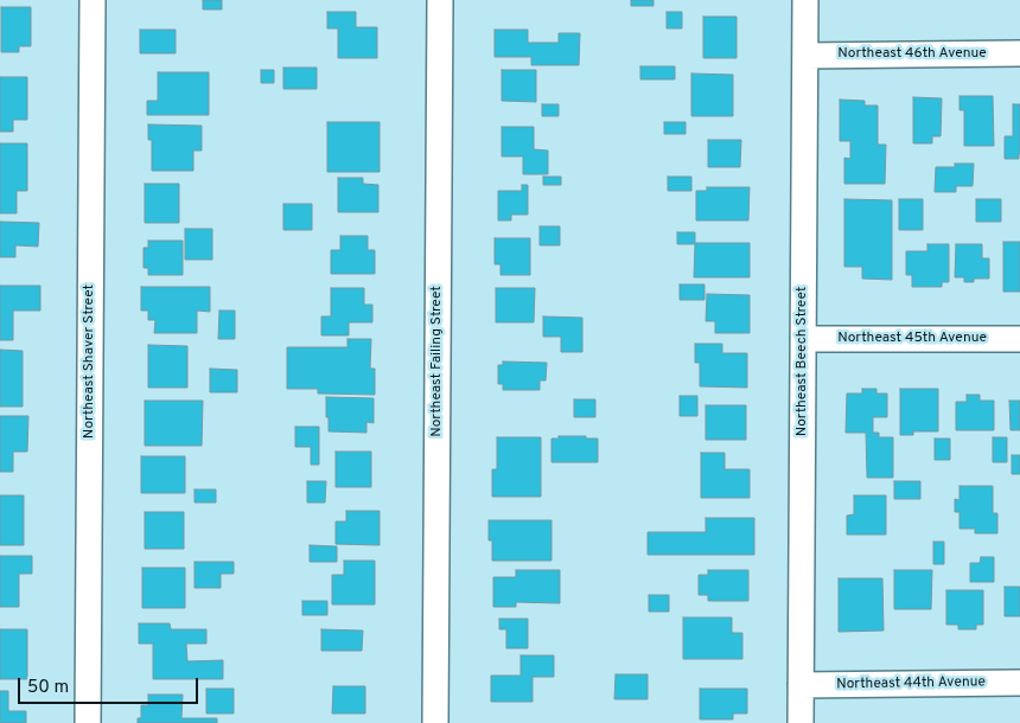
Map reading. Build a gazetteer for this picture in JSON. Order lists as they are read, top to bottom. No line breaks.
{"streets":{"street":["Northeast 46th Avenue","Northeast 45th Avenue","Northeast Shaver Street","Northeast Failing Street","Northeast Beech Street","Northeast 44th Avenue"]},"crossings":[["Northeast 46th Avenue","Northeast Beech Street"],["Northeast 45th Avenue","Northeast Beech Street"],["Northeast Beech Street","Northeast 44th Avenue"]],"scale_bar":"50 m"}
